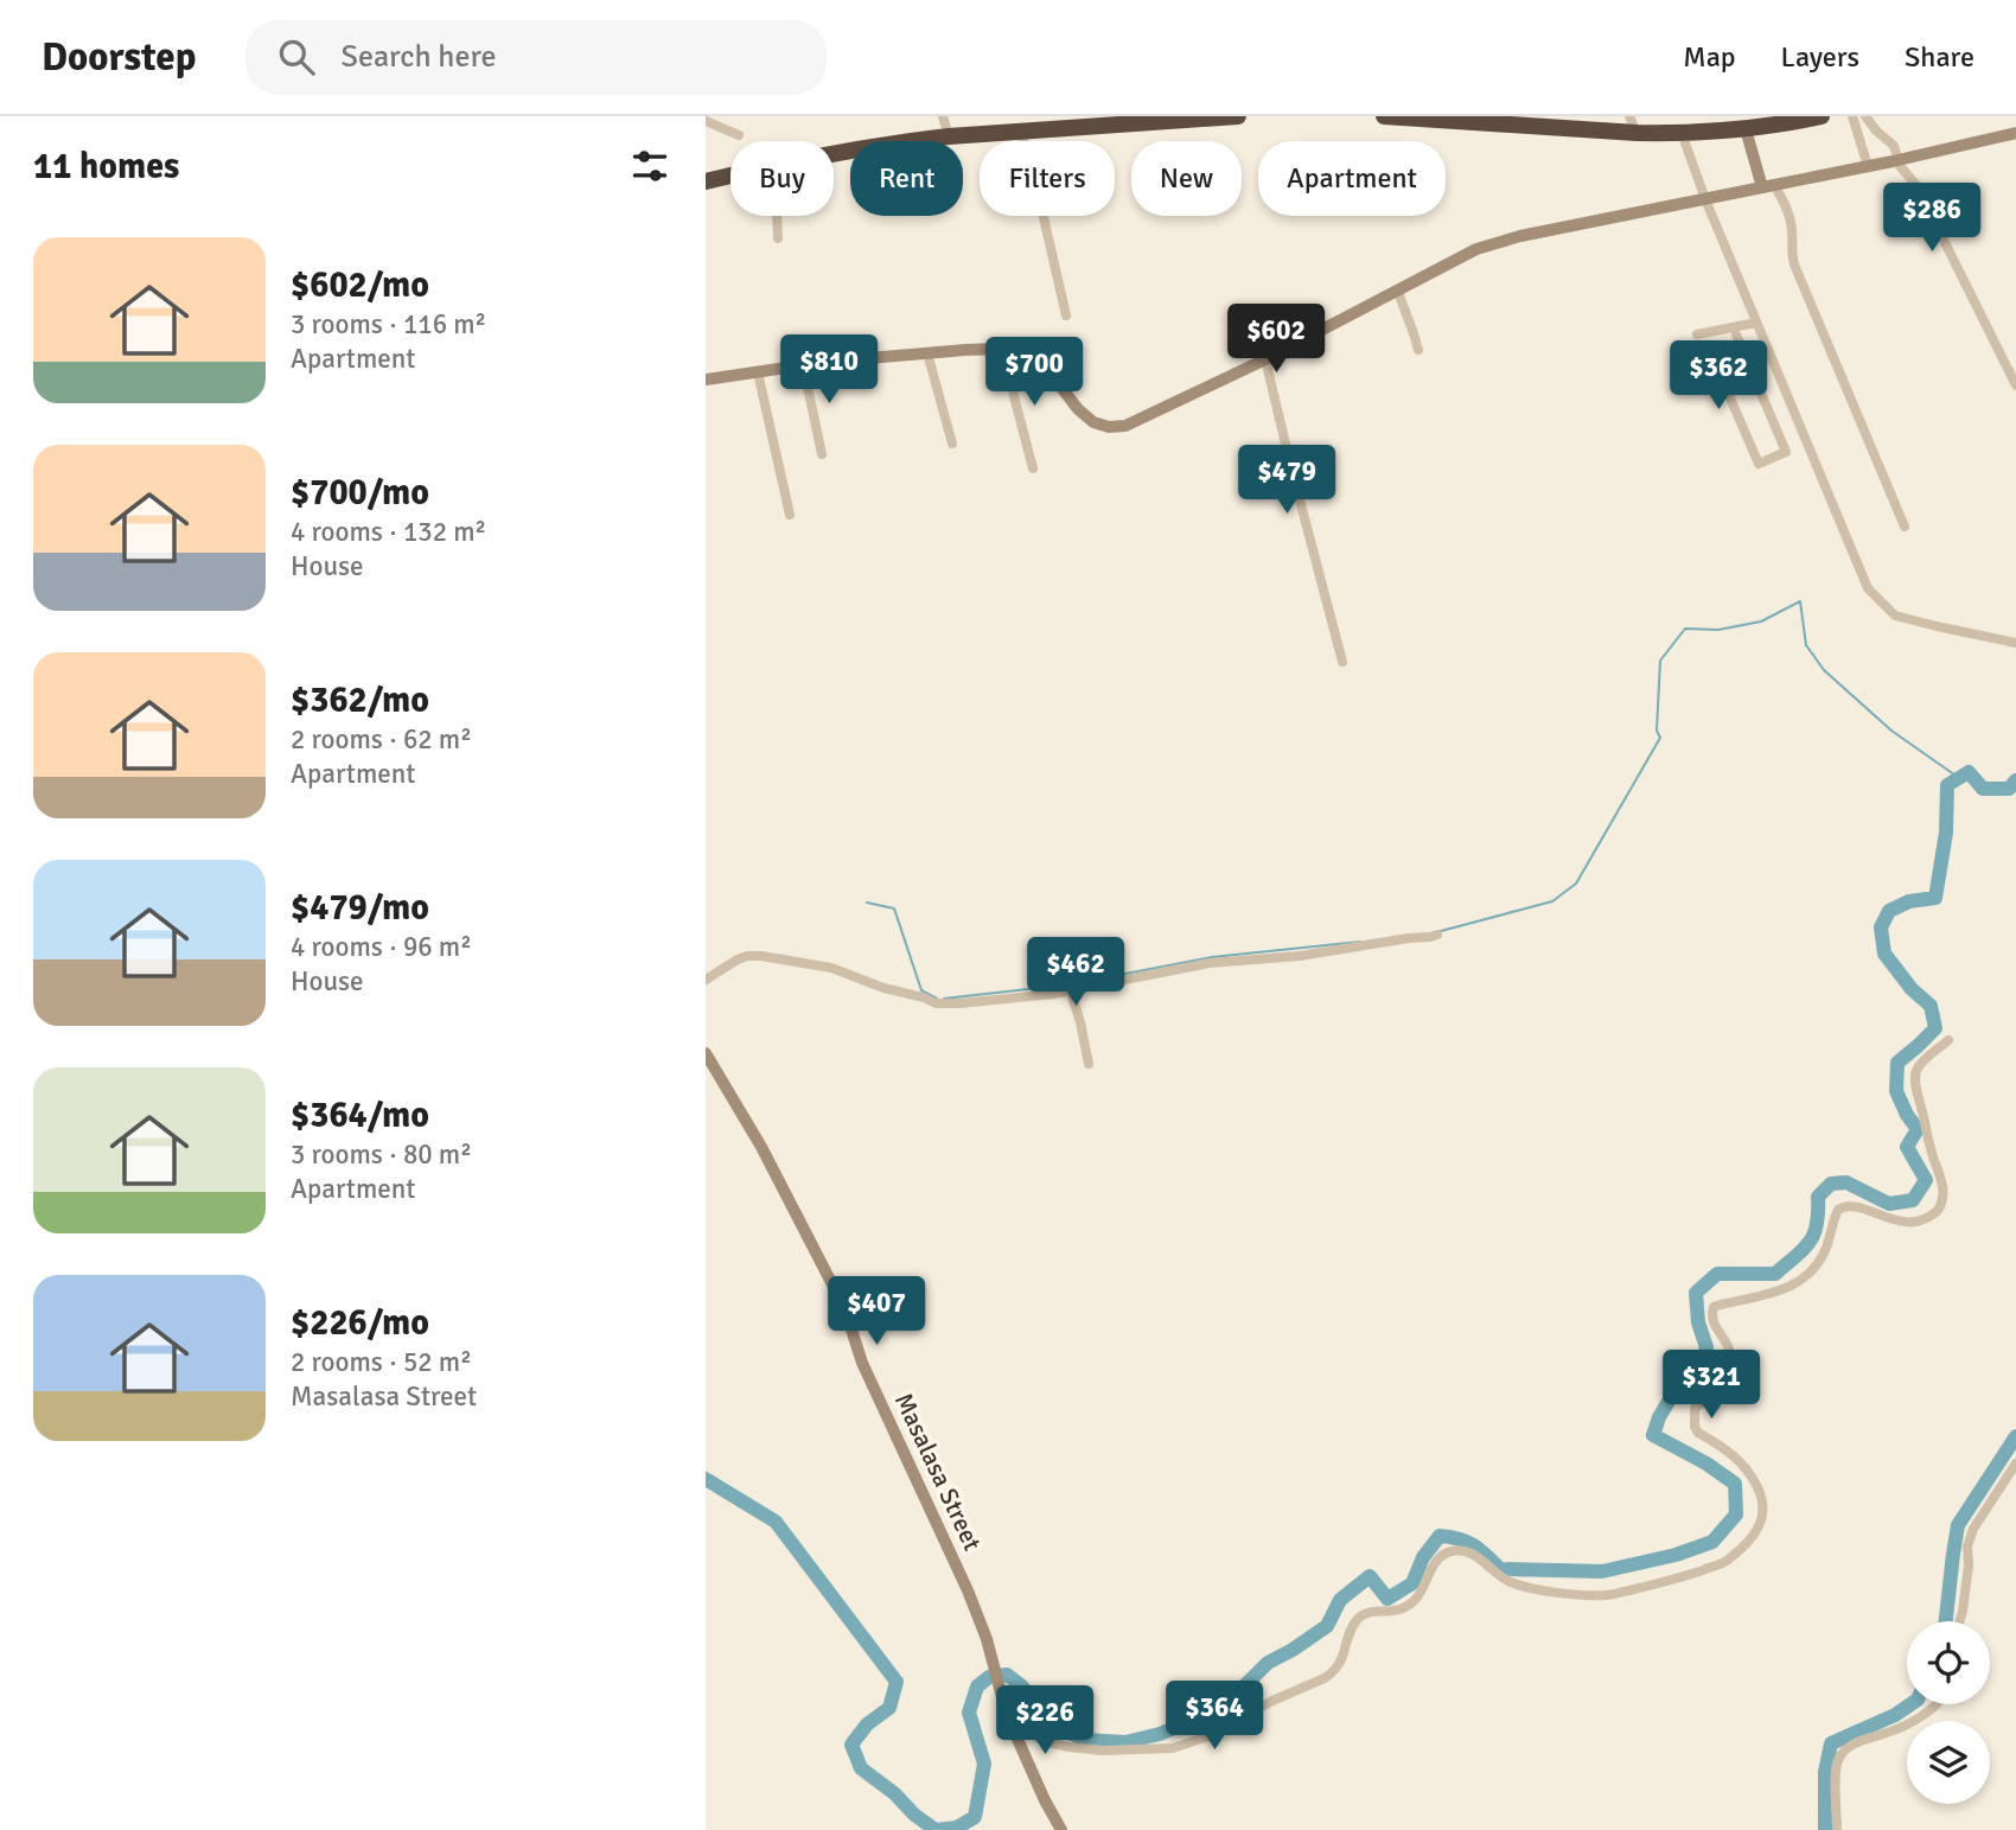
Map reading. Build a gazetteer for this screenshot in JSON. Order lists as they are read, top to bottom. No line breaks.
{"streets":{"street":["Masalasa Street"]},"page":{"header":"Doorstep","search":"Search here","nav":["Map","Layers","Share"],"heading":"11 homes","chip":["Buy","Rent","Filters","New","Apartment"],"price":["$286","$602","$810","$700","$362","$479","$462","$407","$321","$364","$226"],"list":[{"name":"$602/mo","note":"3 rooms · 116 m² · Apartment"},{"name":"$700/mo","note":"4 rooms · 132 m² · House"},{"name":"$362/mo","note":"2 rooms · 62 m² · Apartment"},{"name":"$479/mo","note":"4 rooms · 96 m² · House"},{"name":"$364/mo","note":"3 rooms · 80 m² · Apartment"},{"name":"$226/mo","note":"2 rooms · 52 m² · Masalasa Street"}]}}
